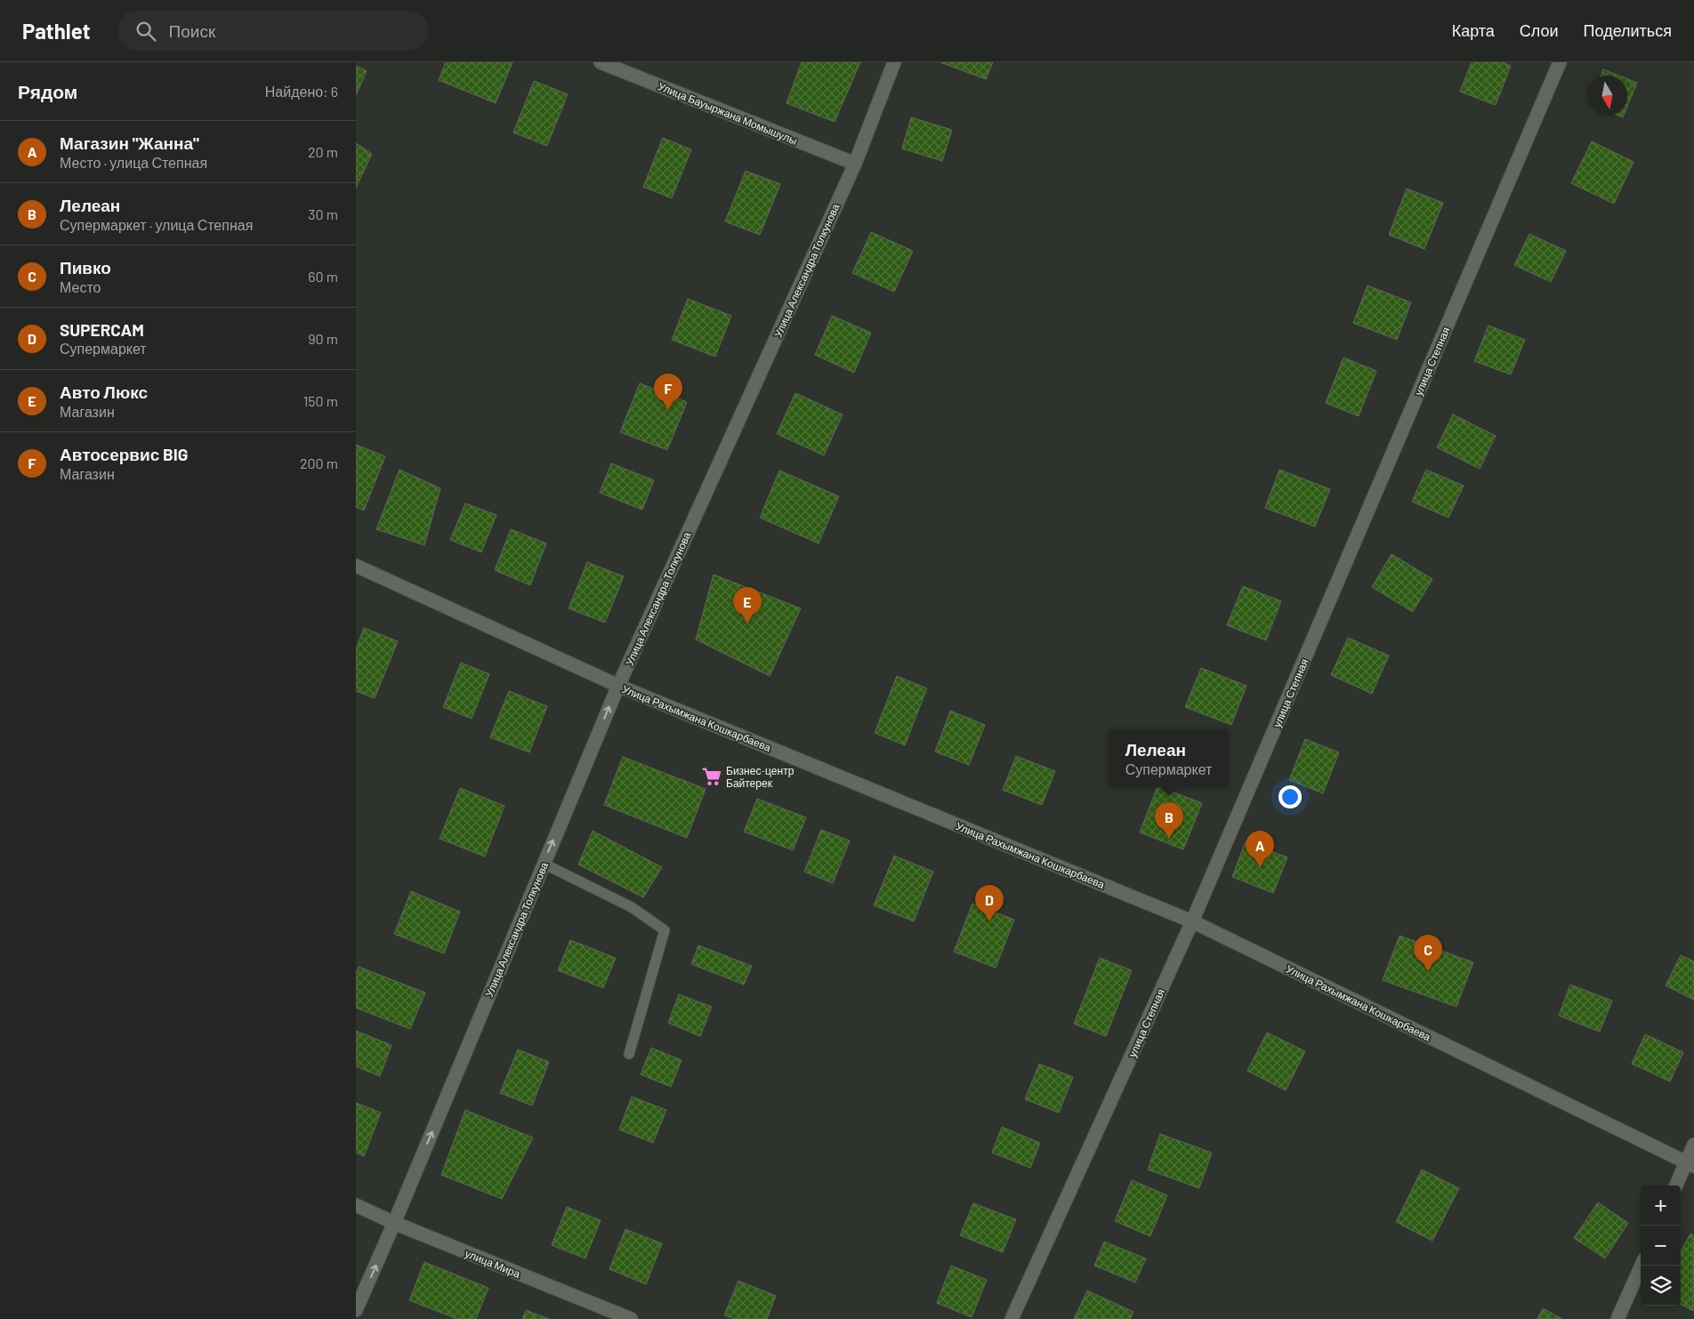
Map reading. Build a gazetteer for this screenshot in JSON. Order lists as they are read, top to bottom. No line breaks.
{"streets":{"street":["Улица Бауыржана Момышулы","Улица Александра Толкунова","улица Степная","Улица Рахымжана Кошкарбаева","улица Мира"]},"crossings":[["Улица Бауыржана Момышулы","Улица Александра Толкунова"],["Улица Александра Толкунова","Улица Рахымжана Кошкарбаева"],["Улица Александра Толкунова","улица Мира"],["улица Степная","Улица Рахымжана Кошкарбаева"]],"one_way":["Улица Александра Толкунова"],"places":{"supermarket":["Бизнес-центр Байтерек"]},"north":"bottom","page":{"header":"Pathlet","search":"Поиск","nav":["Карта","Слои","Поделиться"],"heading":["Рядом","Найдено: 6"],"list":[{"mark":"A","name":"Магазин \"Жанна\"","note":"Место · улица Степная","value":"20 m"},{"mark":"B","name":"Лелеан","note":"Супермаркет · улица Степная","value":"30 m"},{"mark":"C","name":"Пивко","note":"Место","value":"60 m"},{"mark":"D","name":"SUPERCAM","note":"Супермаркет","value":"90 m"},{"mark":"E","name":"Авто Люкс","note":"Магазин","value":"150 m"},{"mark":"F","name":"Автосервис BIG","note":"Магазин","value":"200 m"}],"pins":["F","E","B","A","D","C"],"popup":["Лелеан","Супермаркет"],"map_buttons":["+","−"]}}
